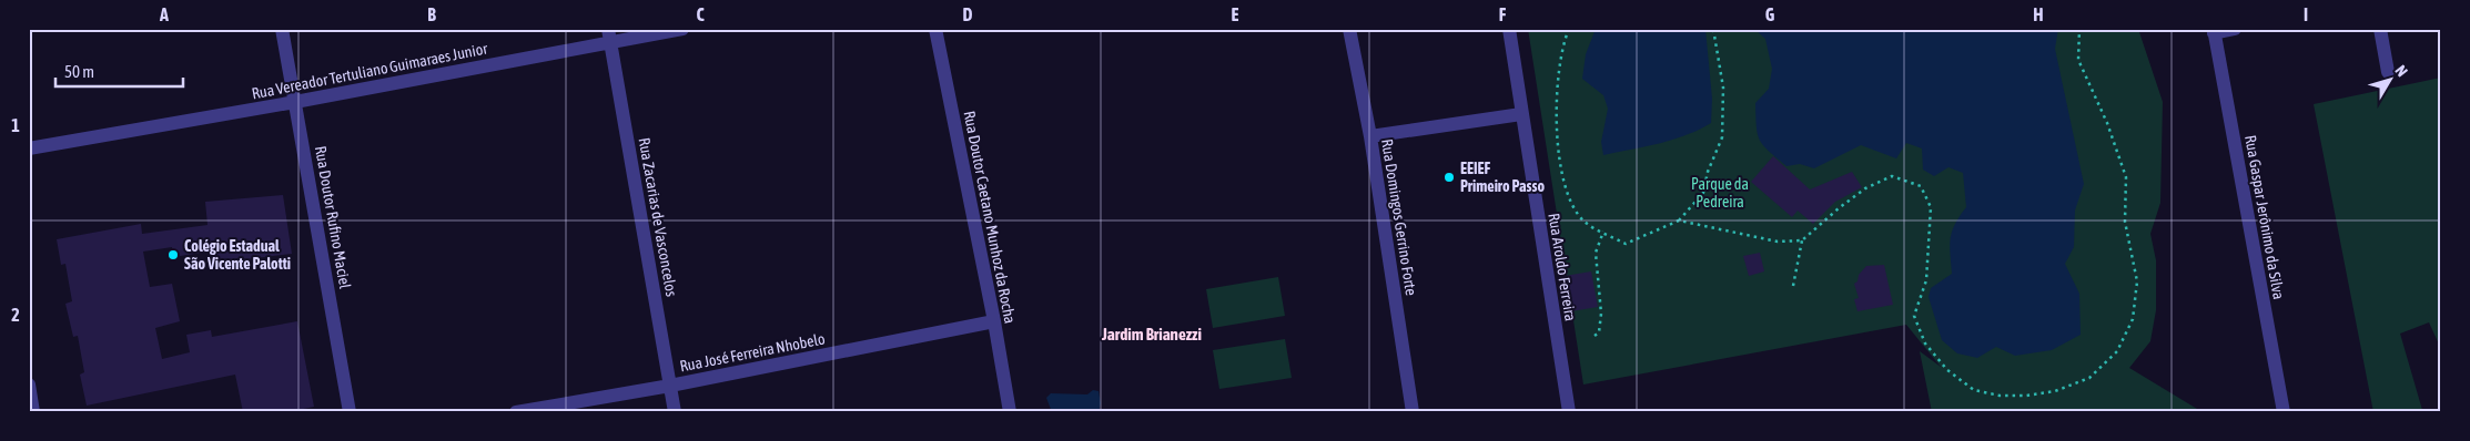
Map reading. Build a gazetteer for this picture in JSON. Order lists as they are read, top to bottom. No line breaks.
{"streets":{"street":["Rua Vereador Tertuliano Guimaraes Junior","Rua Doutor Rufino Maciel","Rua Zacarias de Vasconcelos","Rua Doutor Caetano Munhoz da Rocha","Rua Domingos Gerrino Forte","Rua Gaspar Jerônimo da Silva","Rua Aroldo Ferreira","Rua José Ferreira Nhobelo"]},"crossings":[["Rua Vereador Tertuliano Guimaraes Junior","Rua Doutor Rufino Maciel"],["Rua Vereador Tertuliano Guimaraes Junior","Rua Zacarias de Vasconcelos"],["Rua Zacarias de Vasconcelos","Rua José Ferreira Nhobelo"],["Rua Doutor Caetano Munhoz da Rocha","Rua José Ferreira Nhobelo"]],"districts":["Jardim Brianezzi"],"parks":["Parque da Pedreira"],"places":["EEIEF Primeiro Passo","Colégio Estadual São Vicente Palotti"],"scale_bar":"50 m","north":"top right","grid":{"columns":["A","B","C","D","E","F","G","H","I"],"rows":["1","2"]}}
